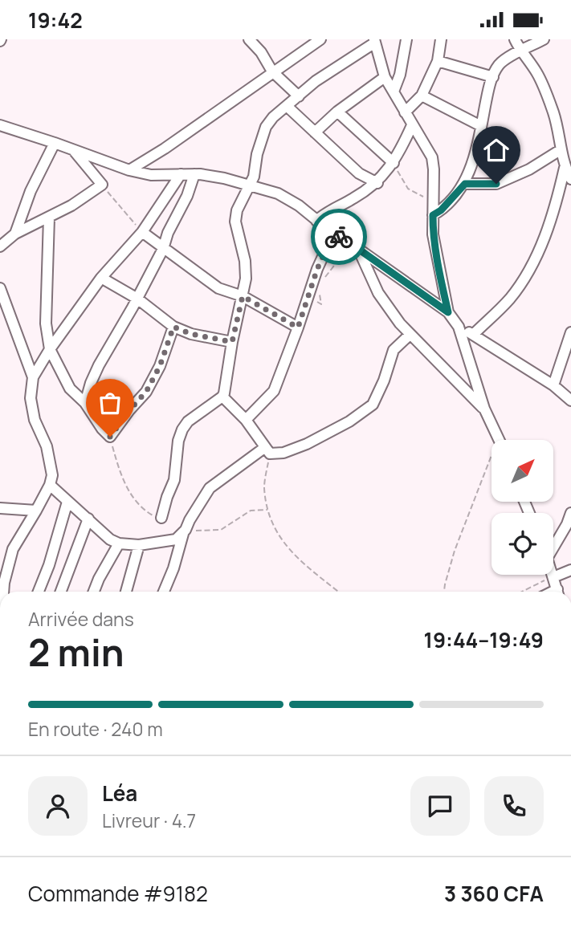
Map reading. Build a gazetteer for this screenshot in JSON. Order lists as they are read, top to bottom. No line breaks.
{"north":"top right","page":{"status":"19:42","heading":["2 min","Arrivée dans","19:44–19:49"],"panel":["Léa","Livreur · 4.7","Commande #9182","3 360 CFA"],"bar":"En route · 240 m"}}
